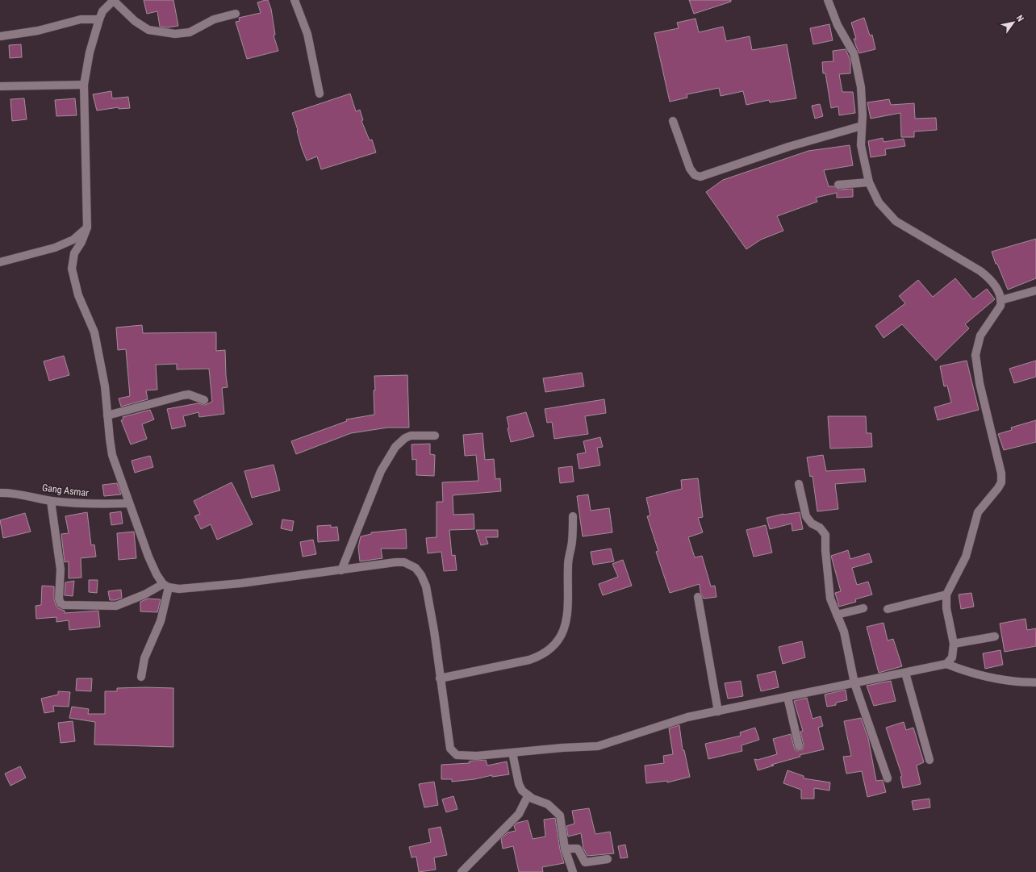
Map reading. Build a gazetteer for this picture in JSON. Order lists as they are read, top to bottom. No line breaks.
{"streets":{"street":["Gang Asmar"]},"north":"top right"}
